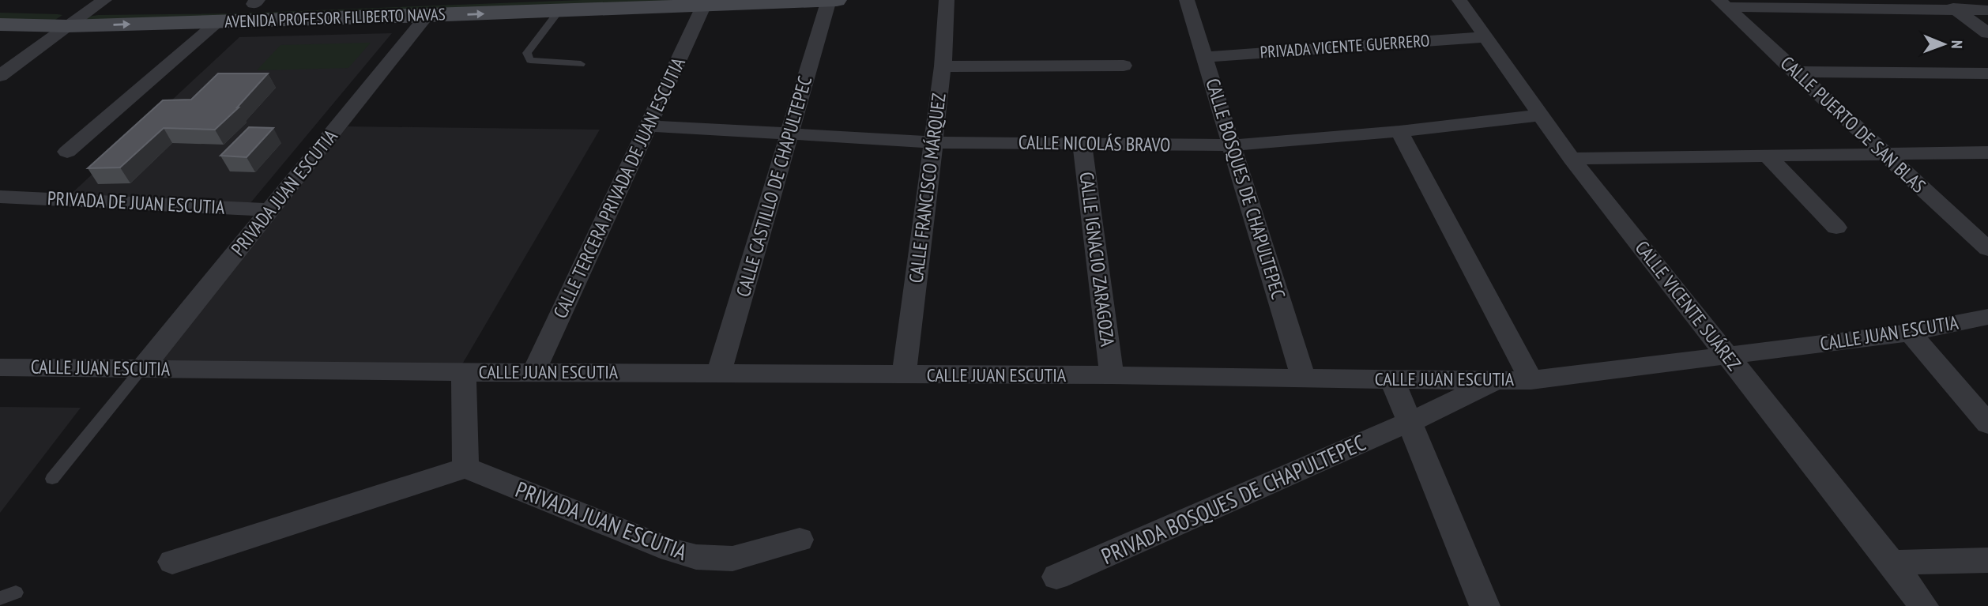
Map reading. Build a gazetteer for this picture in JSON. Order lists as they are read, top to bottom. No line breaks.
{"streets":{"main road":["AVENIDA PROFESOR FILIBERTO NAVAS"],"street":["PRIVADA VICENTE GUERRERO","CALLE PUERTO DE SAN BLAS","CALLE NICOLÁS BRAVO","CALLE CASTILLO DE CHAPULTEPEC","CALLE TERCERA PRIVADA DE JUAN ESCUTIA","CALLE FRANCISCO MÁRQUEZ","CALLE BOSQUES DE CHAPULTEPEC","PRIVADA JUAN ESCUTIA","PRIVADA DE JUAN ESCUTIA","CALLE IGNACIO ZARAGOZA","CALLE VICENTE SUÁREZ","CALLE JUAN ESCUTIA","PRIVADA BOSQUES DE CHAPULTEPEC"]},"crossings":[["AVENIDA PROFESOR FILIBERTO NAVAS","CALLE CASTILLO DE CHAPULTEPEC"],["AVENIDA PROFESOR FILIBERTO NAVAS","CALLE TERCERA PRIVADA DE JUAN ESCUTIA"],["AVENIDA PROFESOR FILIBERTO NAVAS","PRIVADA JUAN ESCUTIA"],["PRIVADA VICENTE GUERRERO","CALLE BOSQUES DE CHAPULTEPEC"],["PRIVADA VICENTE GUERRERO","CALLE VICENTE SUÁREZ"],["CALLE NICOLÁS BRAVO","CALLE CASTILLO DE CHAPULTEPEC"],["CALLE NICOLÁS BRAVO","CALLE TERCERA PRIVADA DE JUAN ESCUTIA"],["CALLE NICOLÁS BRAVO","CALLE FRANCISCO MÁRQUEZ"],["CALLE NICOLÁS BRAVO","CALLE BOSQUES DE CHAPULTEPEC"],["CALLE NICOLÁS BRAVO","CALLE IGNACIO ZARAGOZA"],["CALLE NICOLÁS BRAVO","CALLE VICENTE SUÁREZ"],["CALLE CASTILLO DE CHAPULTEPEC","CALLE JUAN ESCUTIA"],["CALLE TERCERA PRIVADA DE JUAN ESCUTIA","CALLE JUAN ESCUTIA"],["CALLE FRANCISCO MÁRQUEZ","CALLE JUAN ESCUTIA"],["CALLE BOSQUES DE CHAPULTEPEC","CALLE JUAN ESCUTIA"],["PRIVADA JUAN ESCUTIA","PRIVADA DE JUAN ESCUTIA"],["PRIVADA JUAN ESCUTIA","CALLE JUAN ESCUTIA"],["CALLE IGNACIO ZARAGOZA","CALLE JUAN ESCUTIA"],["CALLE VICENTE SUÁREZ","CALLE JUAN ESCUTIA"]],"north":"right"}
